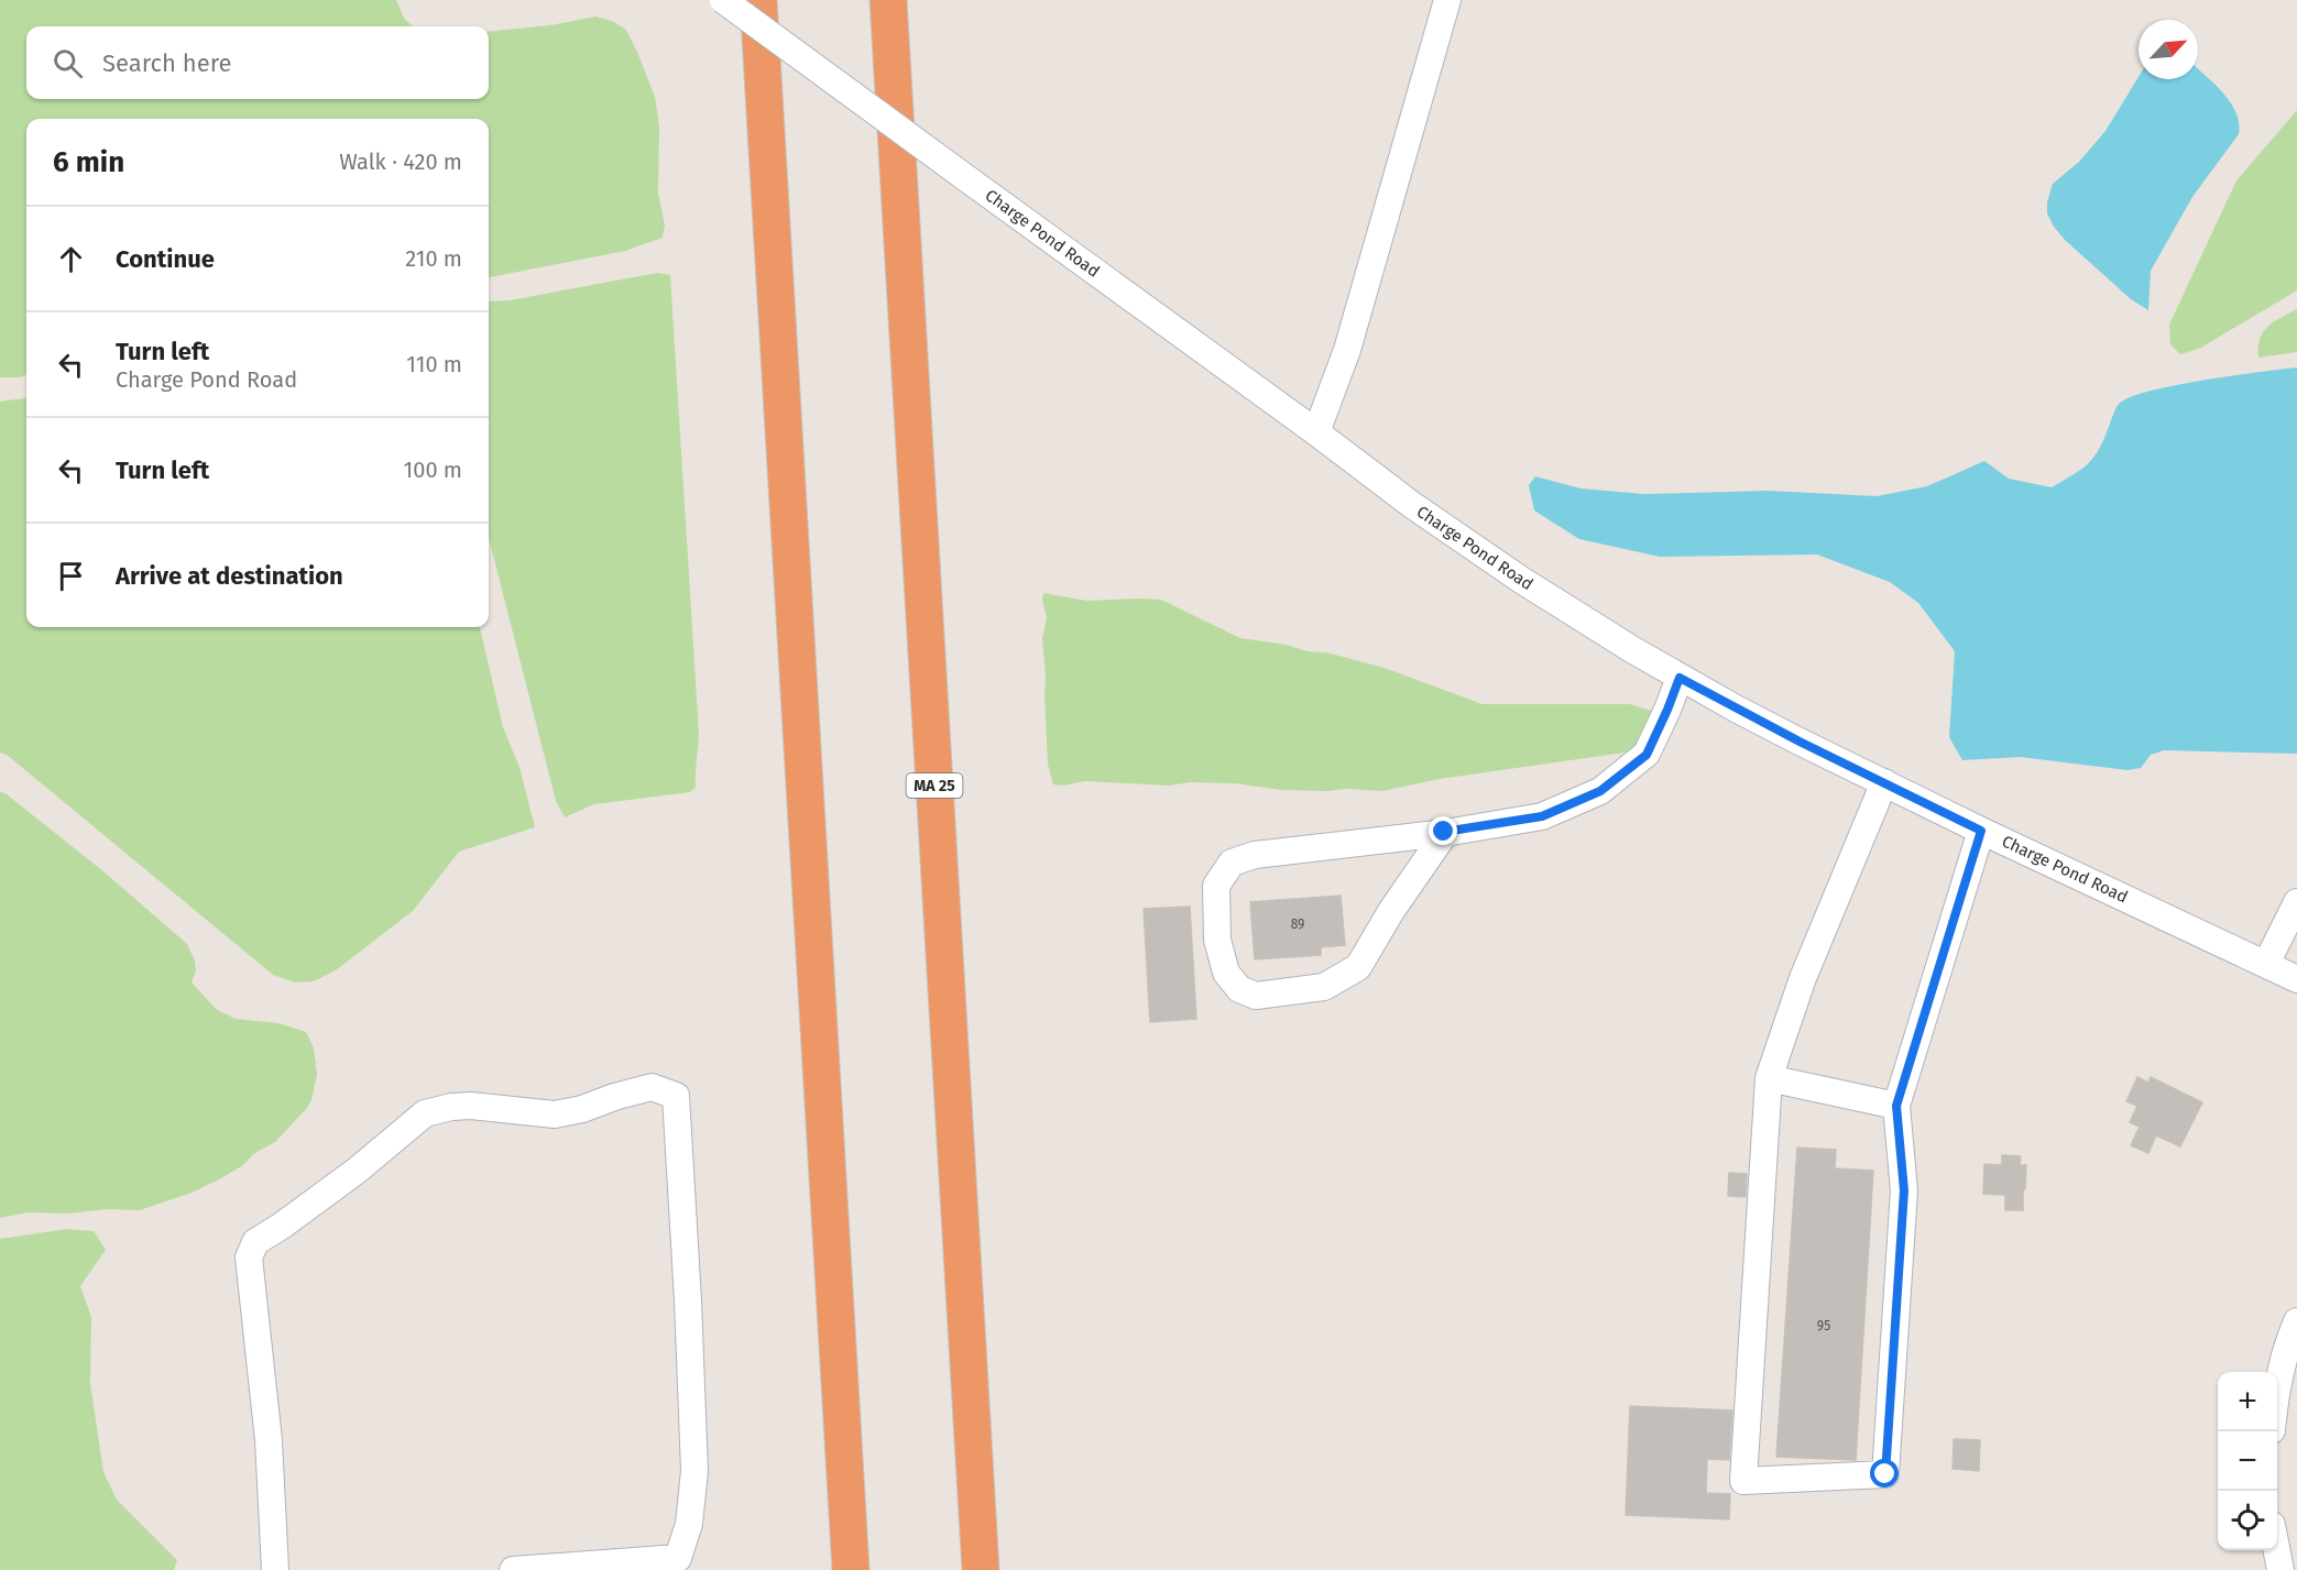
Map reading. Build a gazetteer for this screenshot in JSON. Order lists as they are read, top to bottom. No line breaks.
{"streets":{"highway":["MA 25"],"street":["Charge Pond Road"]},"house_numbers":["89","95"],"north":"top right","page":{"search":"Search here","heading":["6 min","Walk · 420 m"],"list":[["Continue","210 m"],["Turn left","Charge Pond Road","110 m"],["Turn left","100 m"],"Arrive at destination"],"map_buttons":["+","−"]}}
